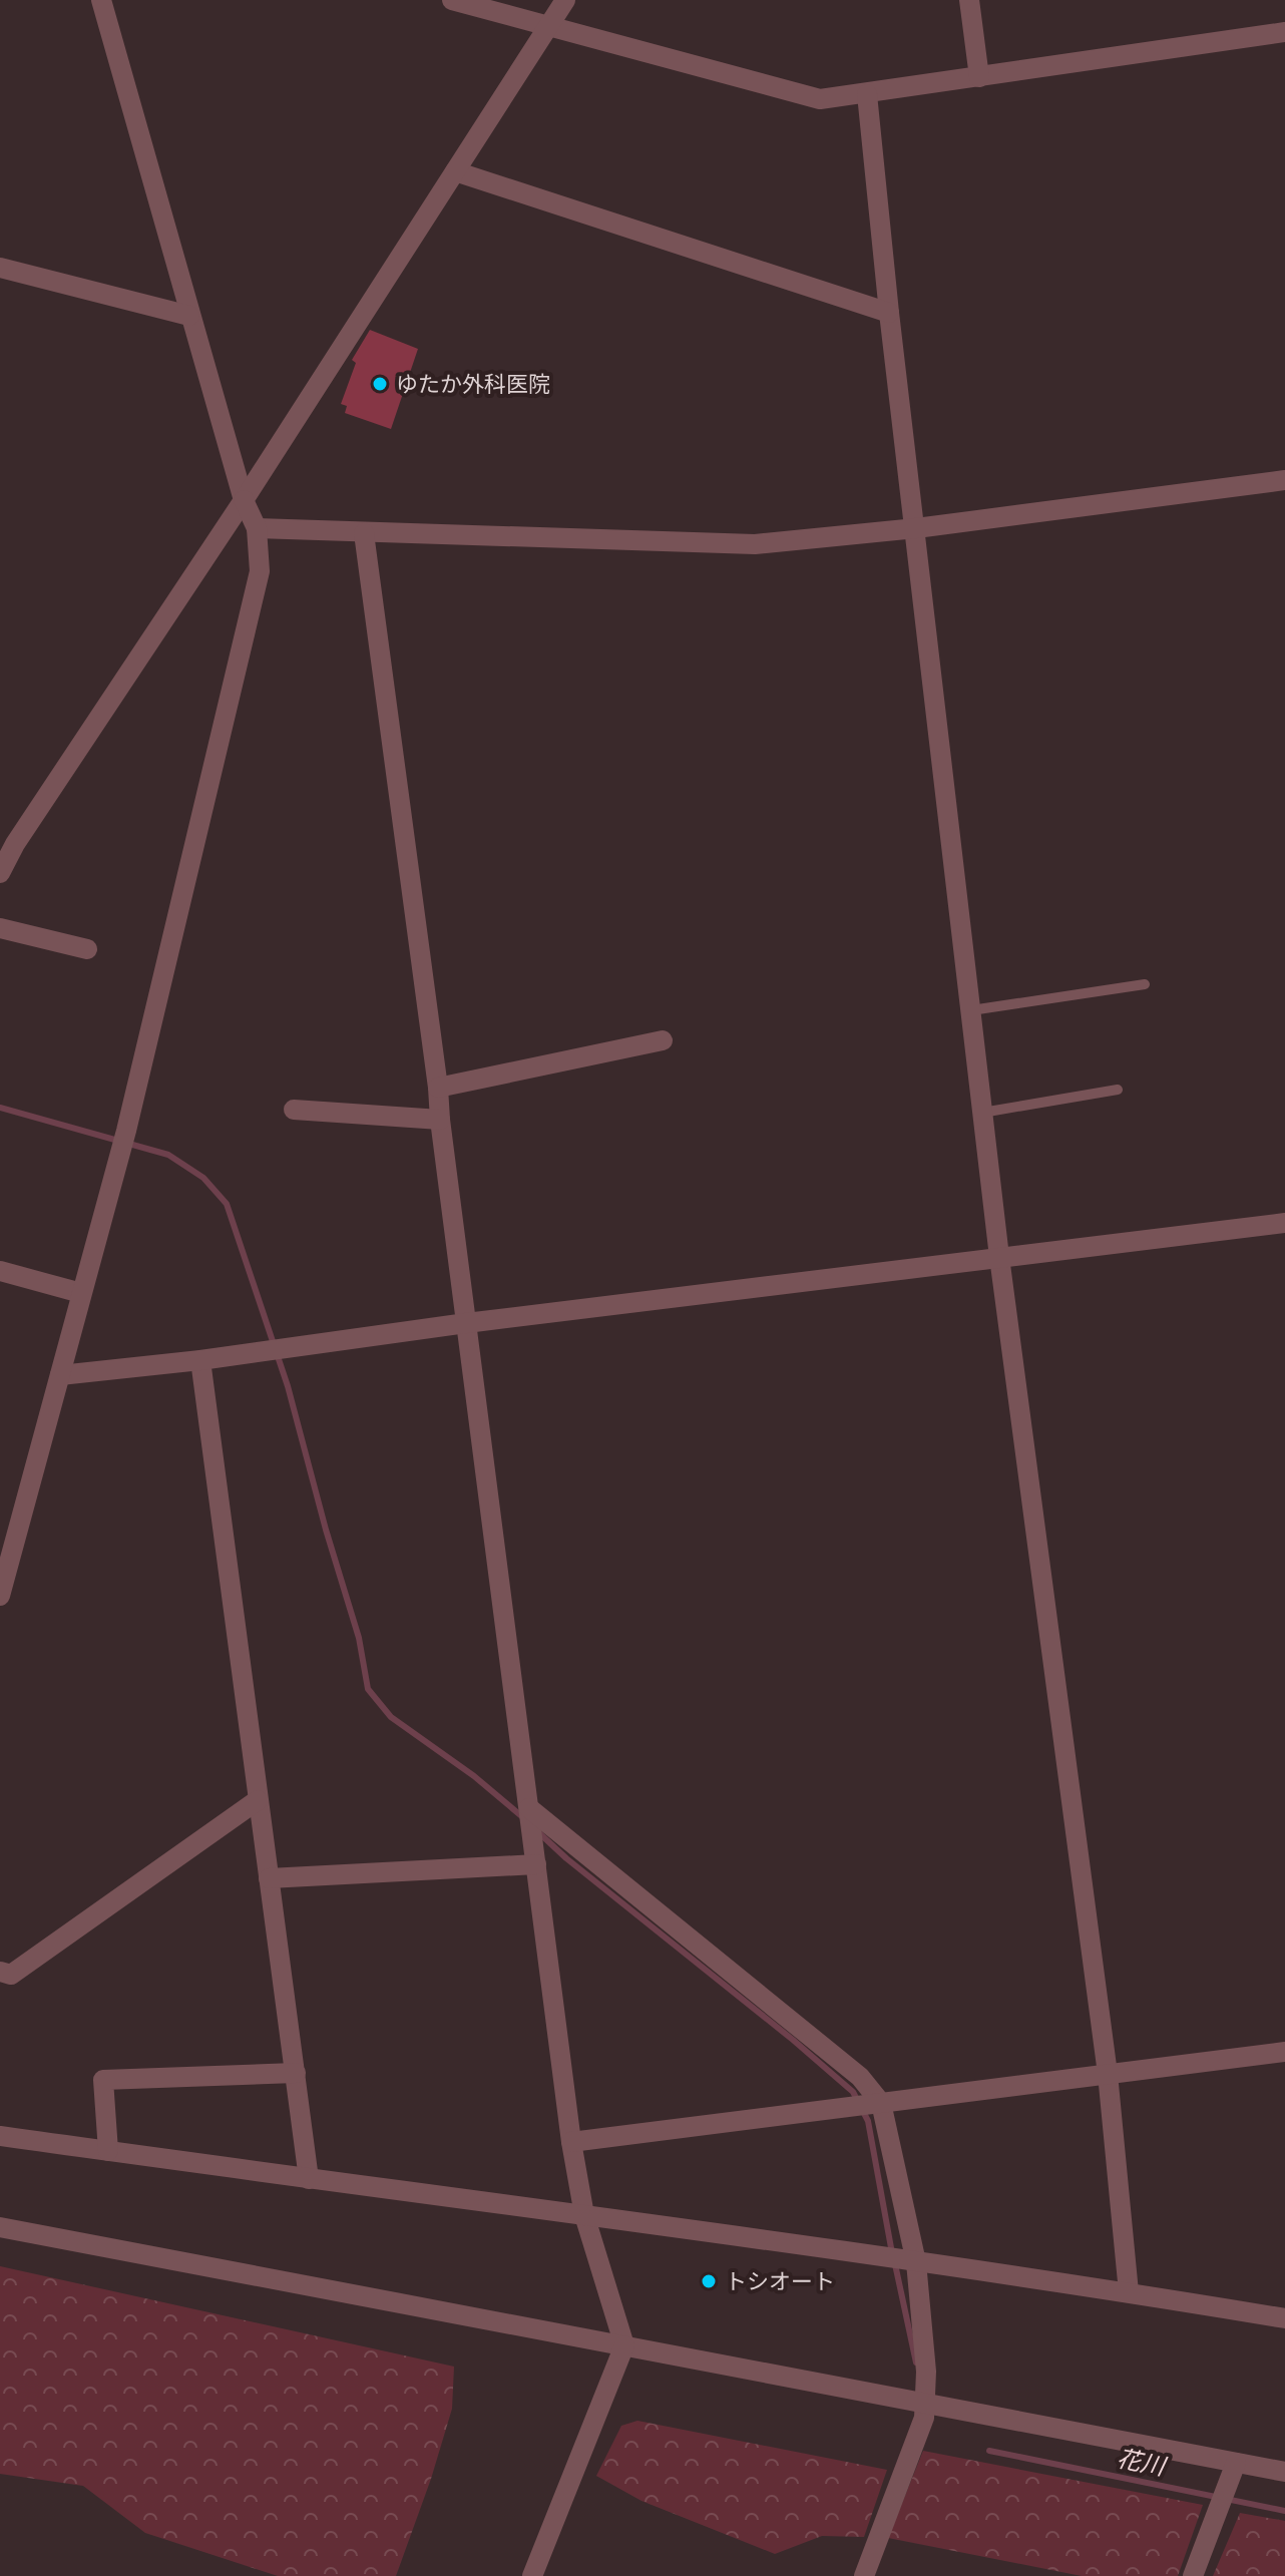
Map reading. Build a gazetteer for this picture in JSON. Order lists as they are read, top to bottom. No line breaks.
{"water":["花川"],"places":["ゆたか外科医院","トシオート"]}
